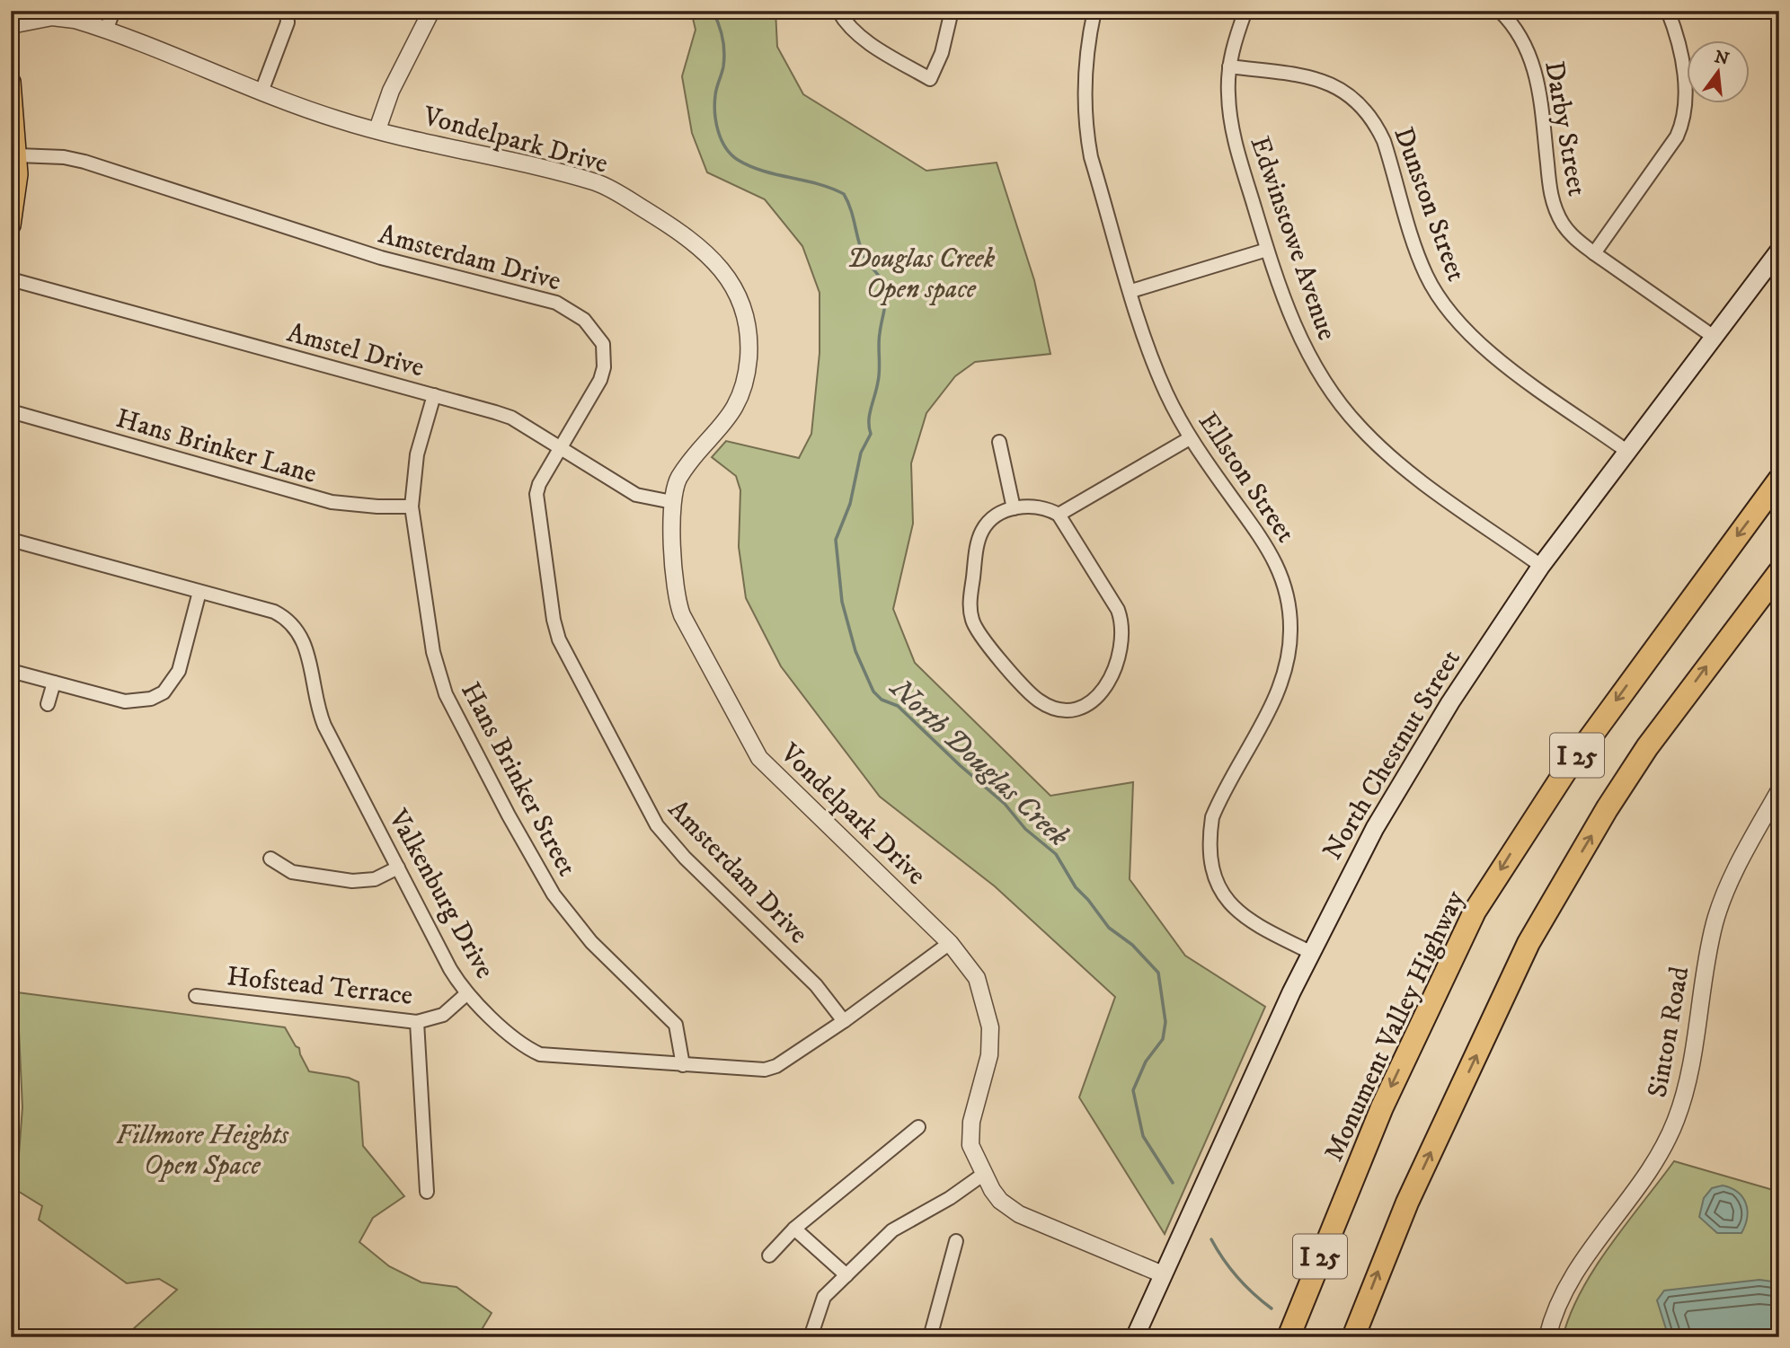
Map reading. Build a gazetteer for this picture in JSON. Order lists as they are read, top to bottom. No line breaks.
{"streets":{"highway":["I 25","Monument Valley Highway"],"main road":["North Chestnut Street"],"street":["Darby Street","Vondelpark Drive","Dunston Street","Edwinstowe Avenue","Amsterdam Drive","Amstel Drive","Hans Brinker Lane","Ellston Street","Hans Brinker Street","Valkenburg Drive","Hofstead Terrace","Sinton Road"]},"crossings":[["Darby Street","North Chestnut Street"],["Vondelpark Drive","Amstel Drive"],["Vondelpark Drive","North Chestnut Street"],["Vondelpark Drive","Valkenburg Drive"],["Dunston Street","Edwinstowe Avenue"],["Dunston Street","North Chestnut Street"],["Edwinstowe Avenue","North Chestnut Street"],["Amsterdam Drive","Amstel Drive"],["Amsterdam Drive","Valkenburg Drive"],["Amstel Drive","Hans Brinker Street"],["Hans Brinker Lane","Hans Brinker Street"],["Ellston Street","North Chestnut Street"],["Hans Brinker Street","Valkenburg Drive"],["Valkenburg Drive","Hofstead Terrace"]],"water":["North Douglas Creek"],"parks":["Douglas Creek Open space","Fillmore Heights Open Space"],"north":"top"}
